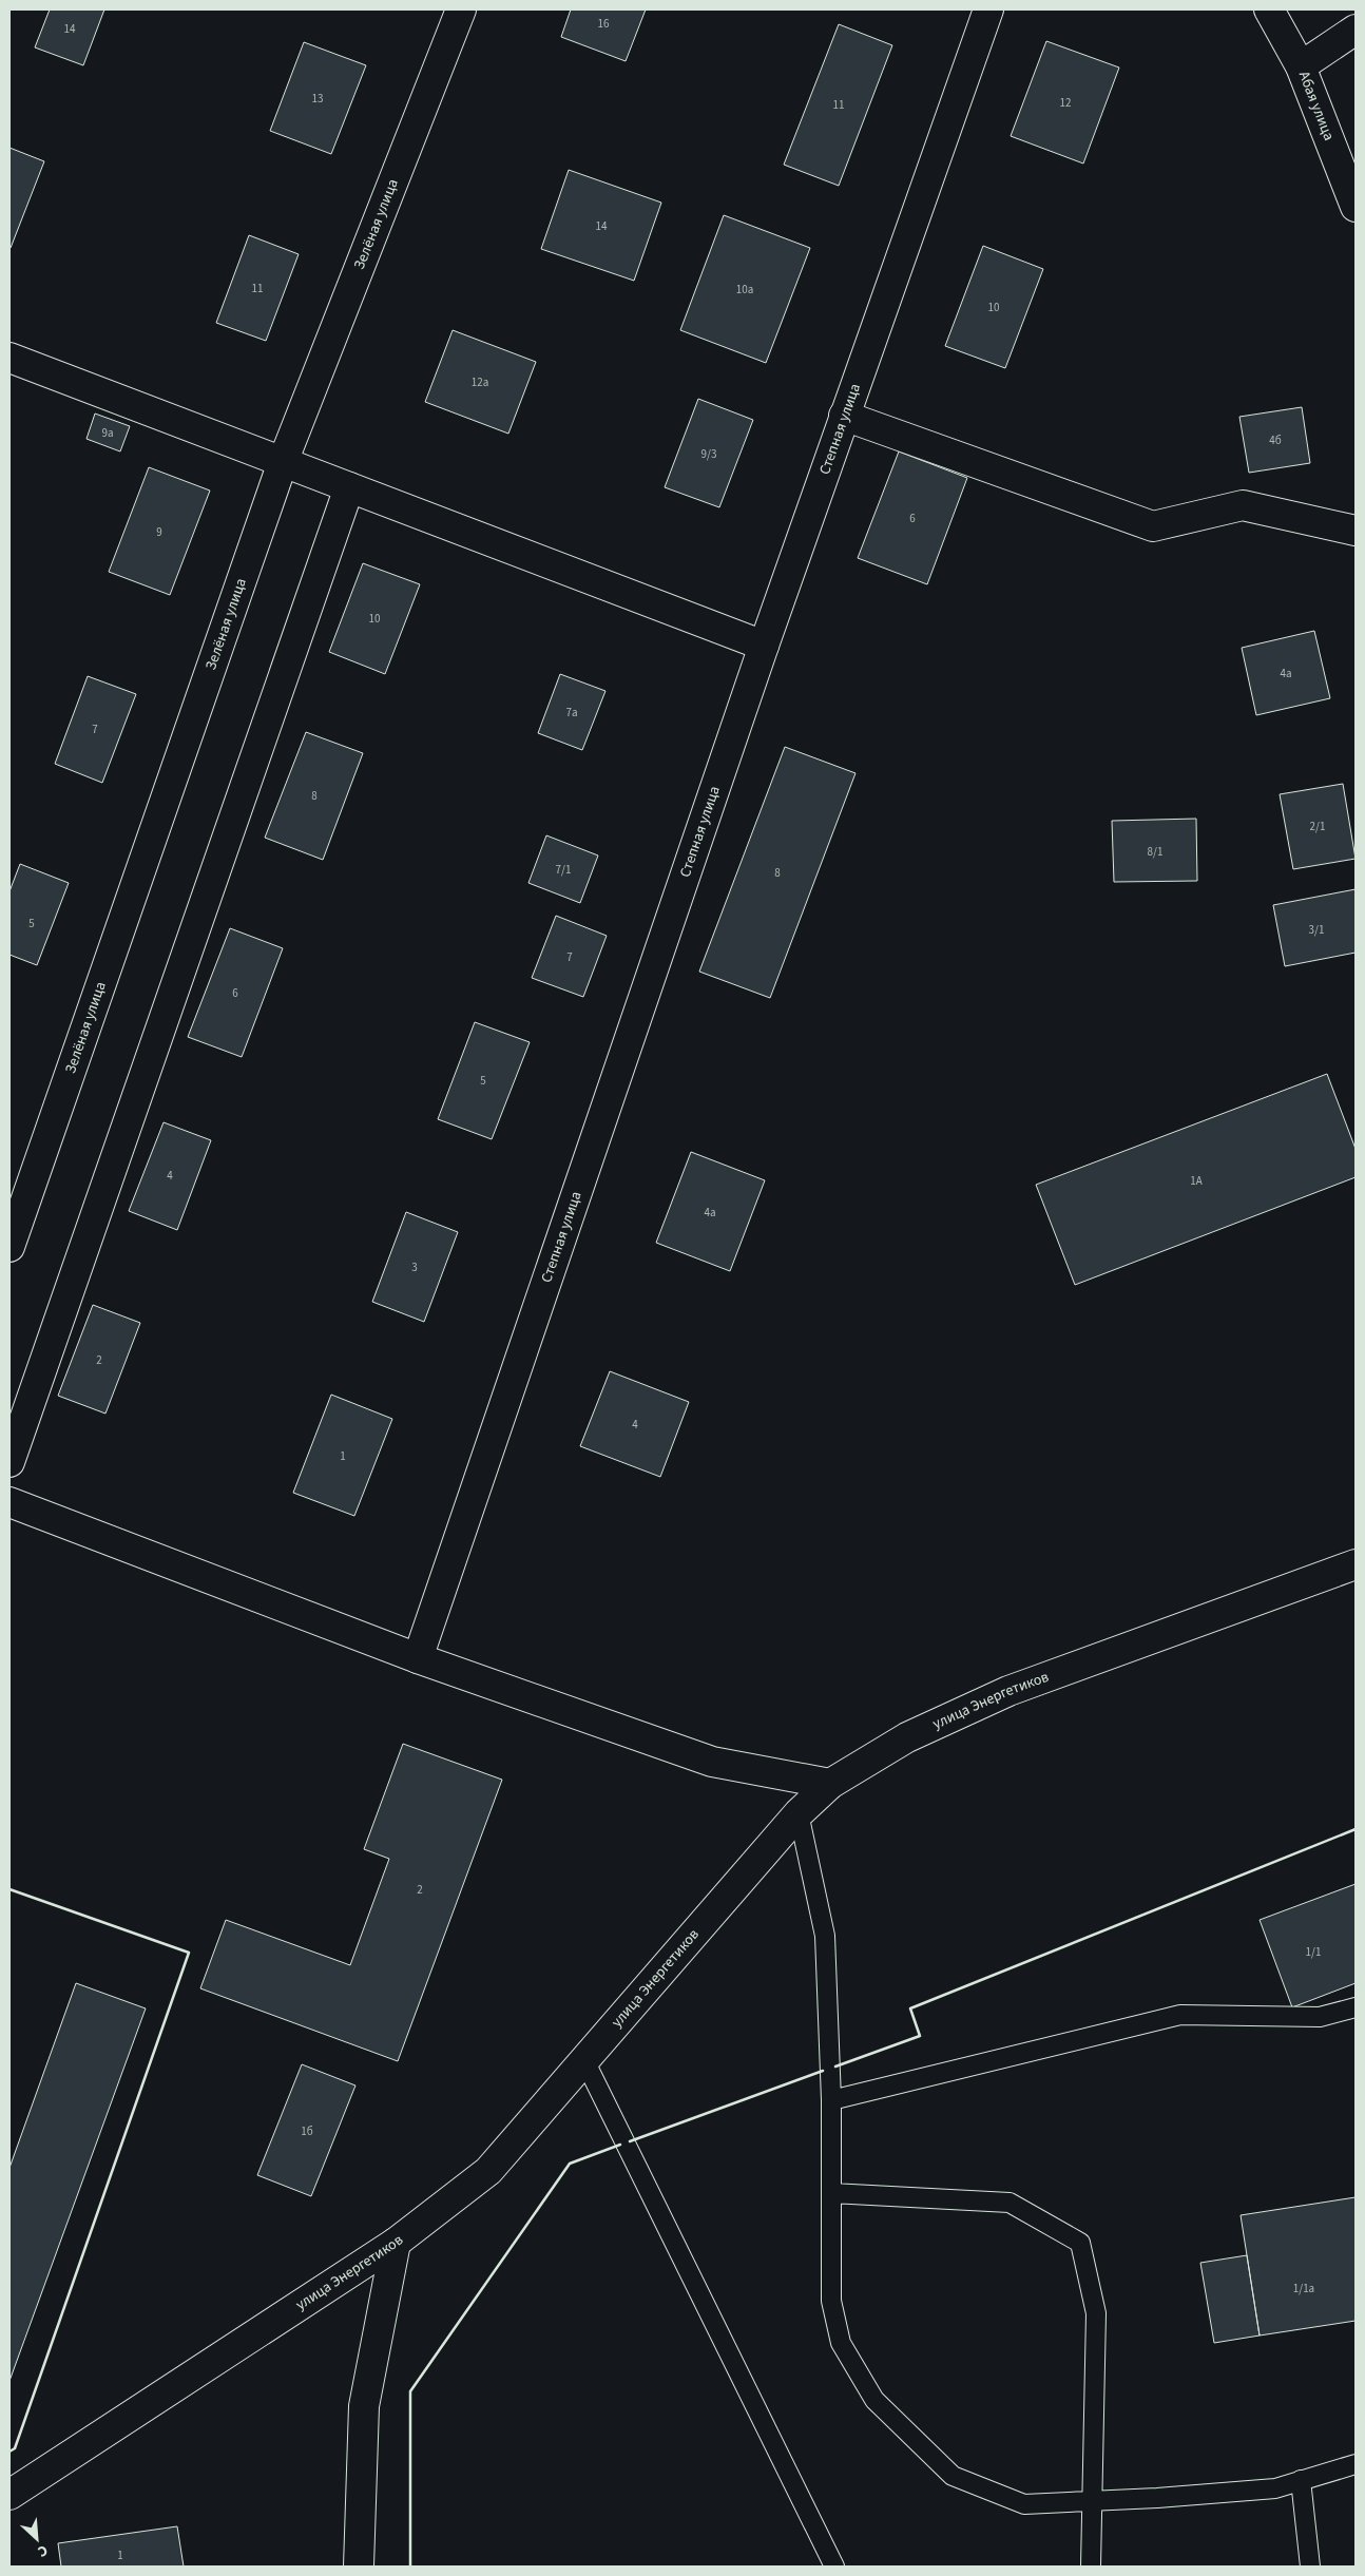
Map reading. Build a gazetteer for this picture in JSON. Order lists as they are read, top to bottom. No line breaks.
{"streets":{"street":["Абая улица","Зелёная улица","Степная улица","улица Энергетиков"]},"house_numbers":["16","14","13","12","11","14","11","10а","10","12а","9а","4б","9/3","6","9","10","4а","7а","7","8","2/1","8/1","7/1","8","5","3/1","7","6","5","4","1А","4а","3","2","4","1","2","1/1","1б","1/1а","1"],"north":"bottom right"}
